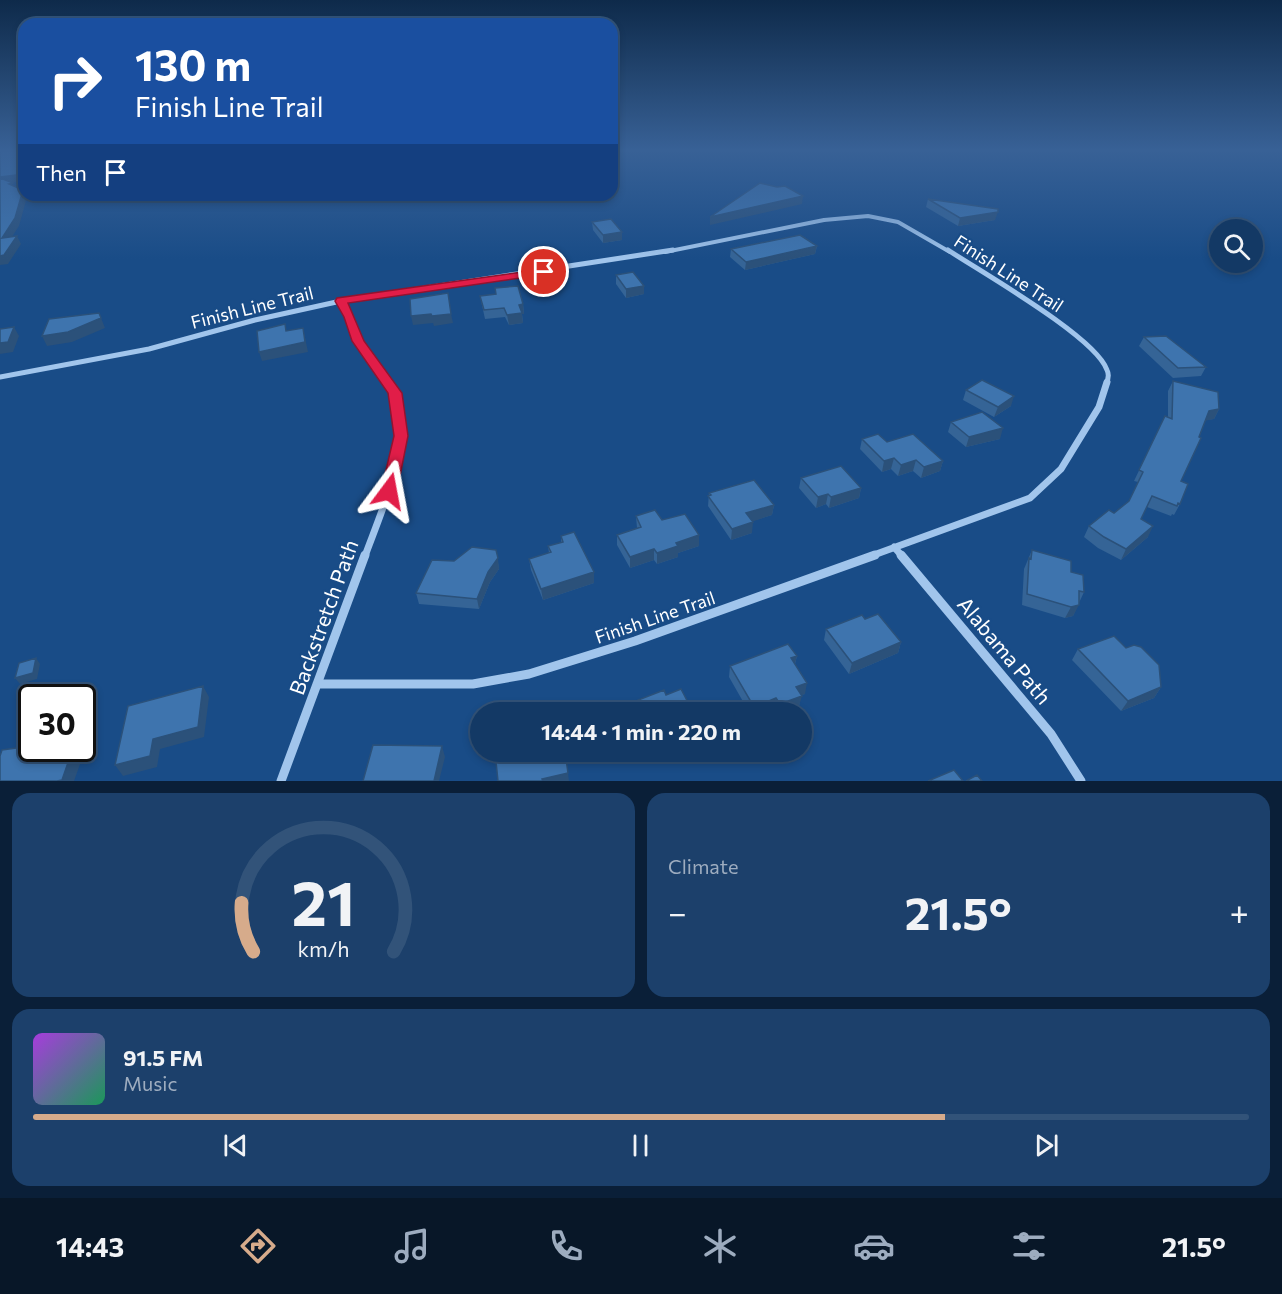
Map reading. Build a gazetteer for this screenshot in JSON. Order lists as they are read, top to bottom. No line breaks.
{"streets":{"street":["Finish Line Trail","Backstretch Path","Alabama Path"]},"crossings":[["Finish Line Trail","Backstretch Path"],["Finish Line Trail","Alabama Path"]],"page":{"turn":["130 m","Finish Line Trail"],"then":"Then","limit":"30","trip":"14:44 · 1 min · 220 m","tile":"Climate","heat":["−","21.5°","+"],"song":["91.5 FM","Music"],"tabs":["14:43","21.5°"],"gauge":["21","km/h"]}}
